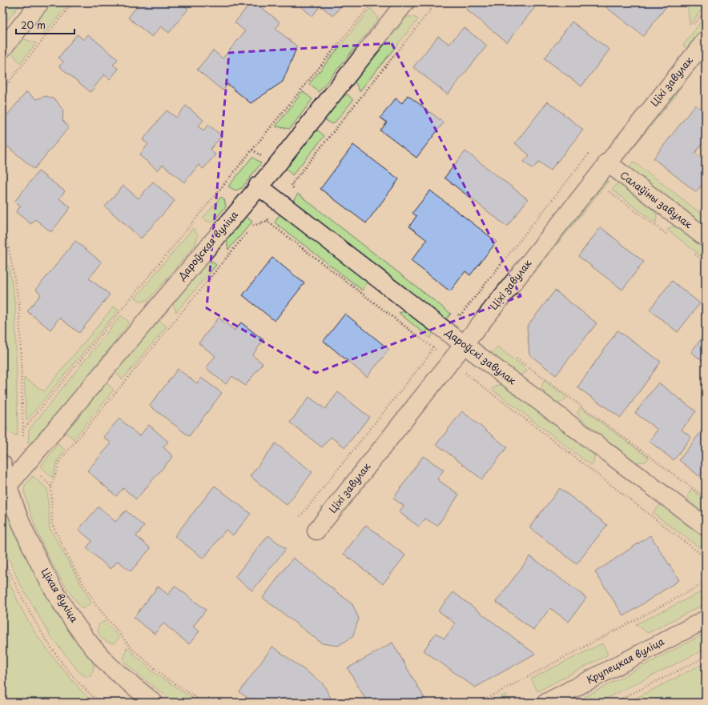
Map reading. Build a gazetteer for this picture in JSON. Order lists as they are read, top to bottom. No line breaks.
{"streets":{"street":["Ціхі завулак","Салаўіны завулак","Дароўская вуліца","Дароўскі завулак","Ціхая вуліца","Крупецкая вуліца"]},"crossings":[["Ціхі завулак","Салаўіны завулак"],["Ціхі завулак","Дароўскі завулак"],["Дароўская вуліца","Дароўскі завулак"],["Дароўская вуліца","Ціхая вуліца"]],"scale_bar":"20 m"}
